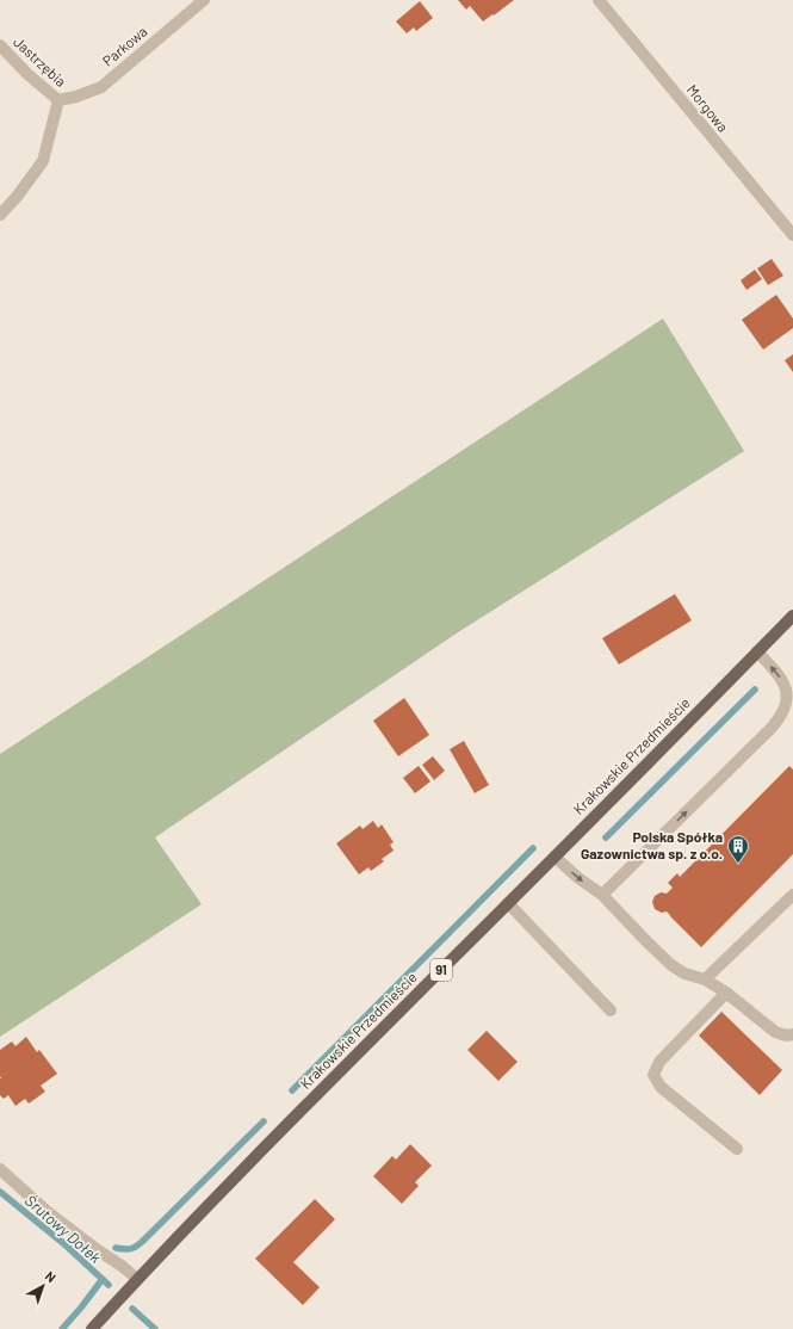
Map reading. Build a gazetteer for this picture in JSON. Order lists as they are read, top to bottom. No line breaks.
{"streets":{"main road":["Krakowskie Przedmieście","91"],"street":["Parkowa","Jastrzębia","Morgowa"]},"crossings":[["Parkowa","Jastrzębia"]],"water":["Śrutowy Dołek"],"places":{"building":["Polska Spółka Gazownictwa sp. z o.o."]},"north":"top right"}
